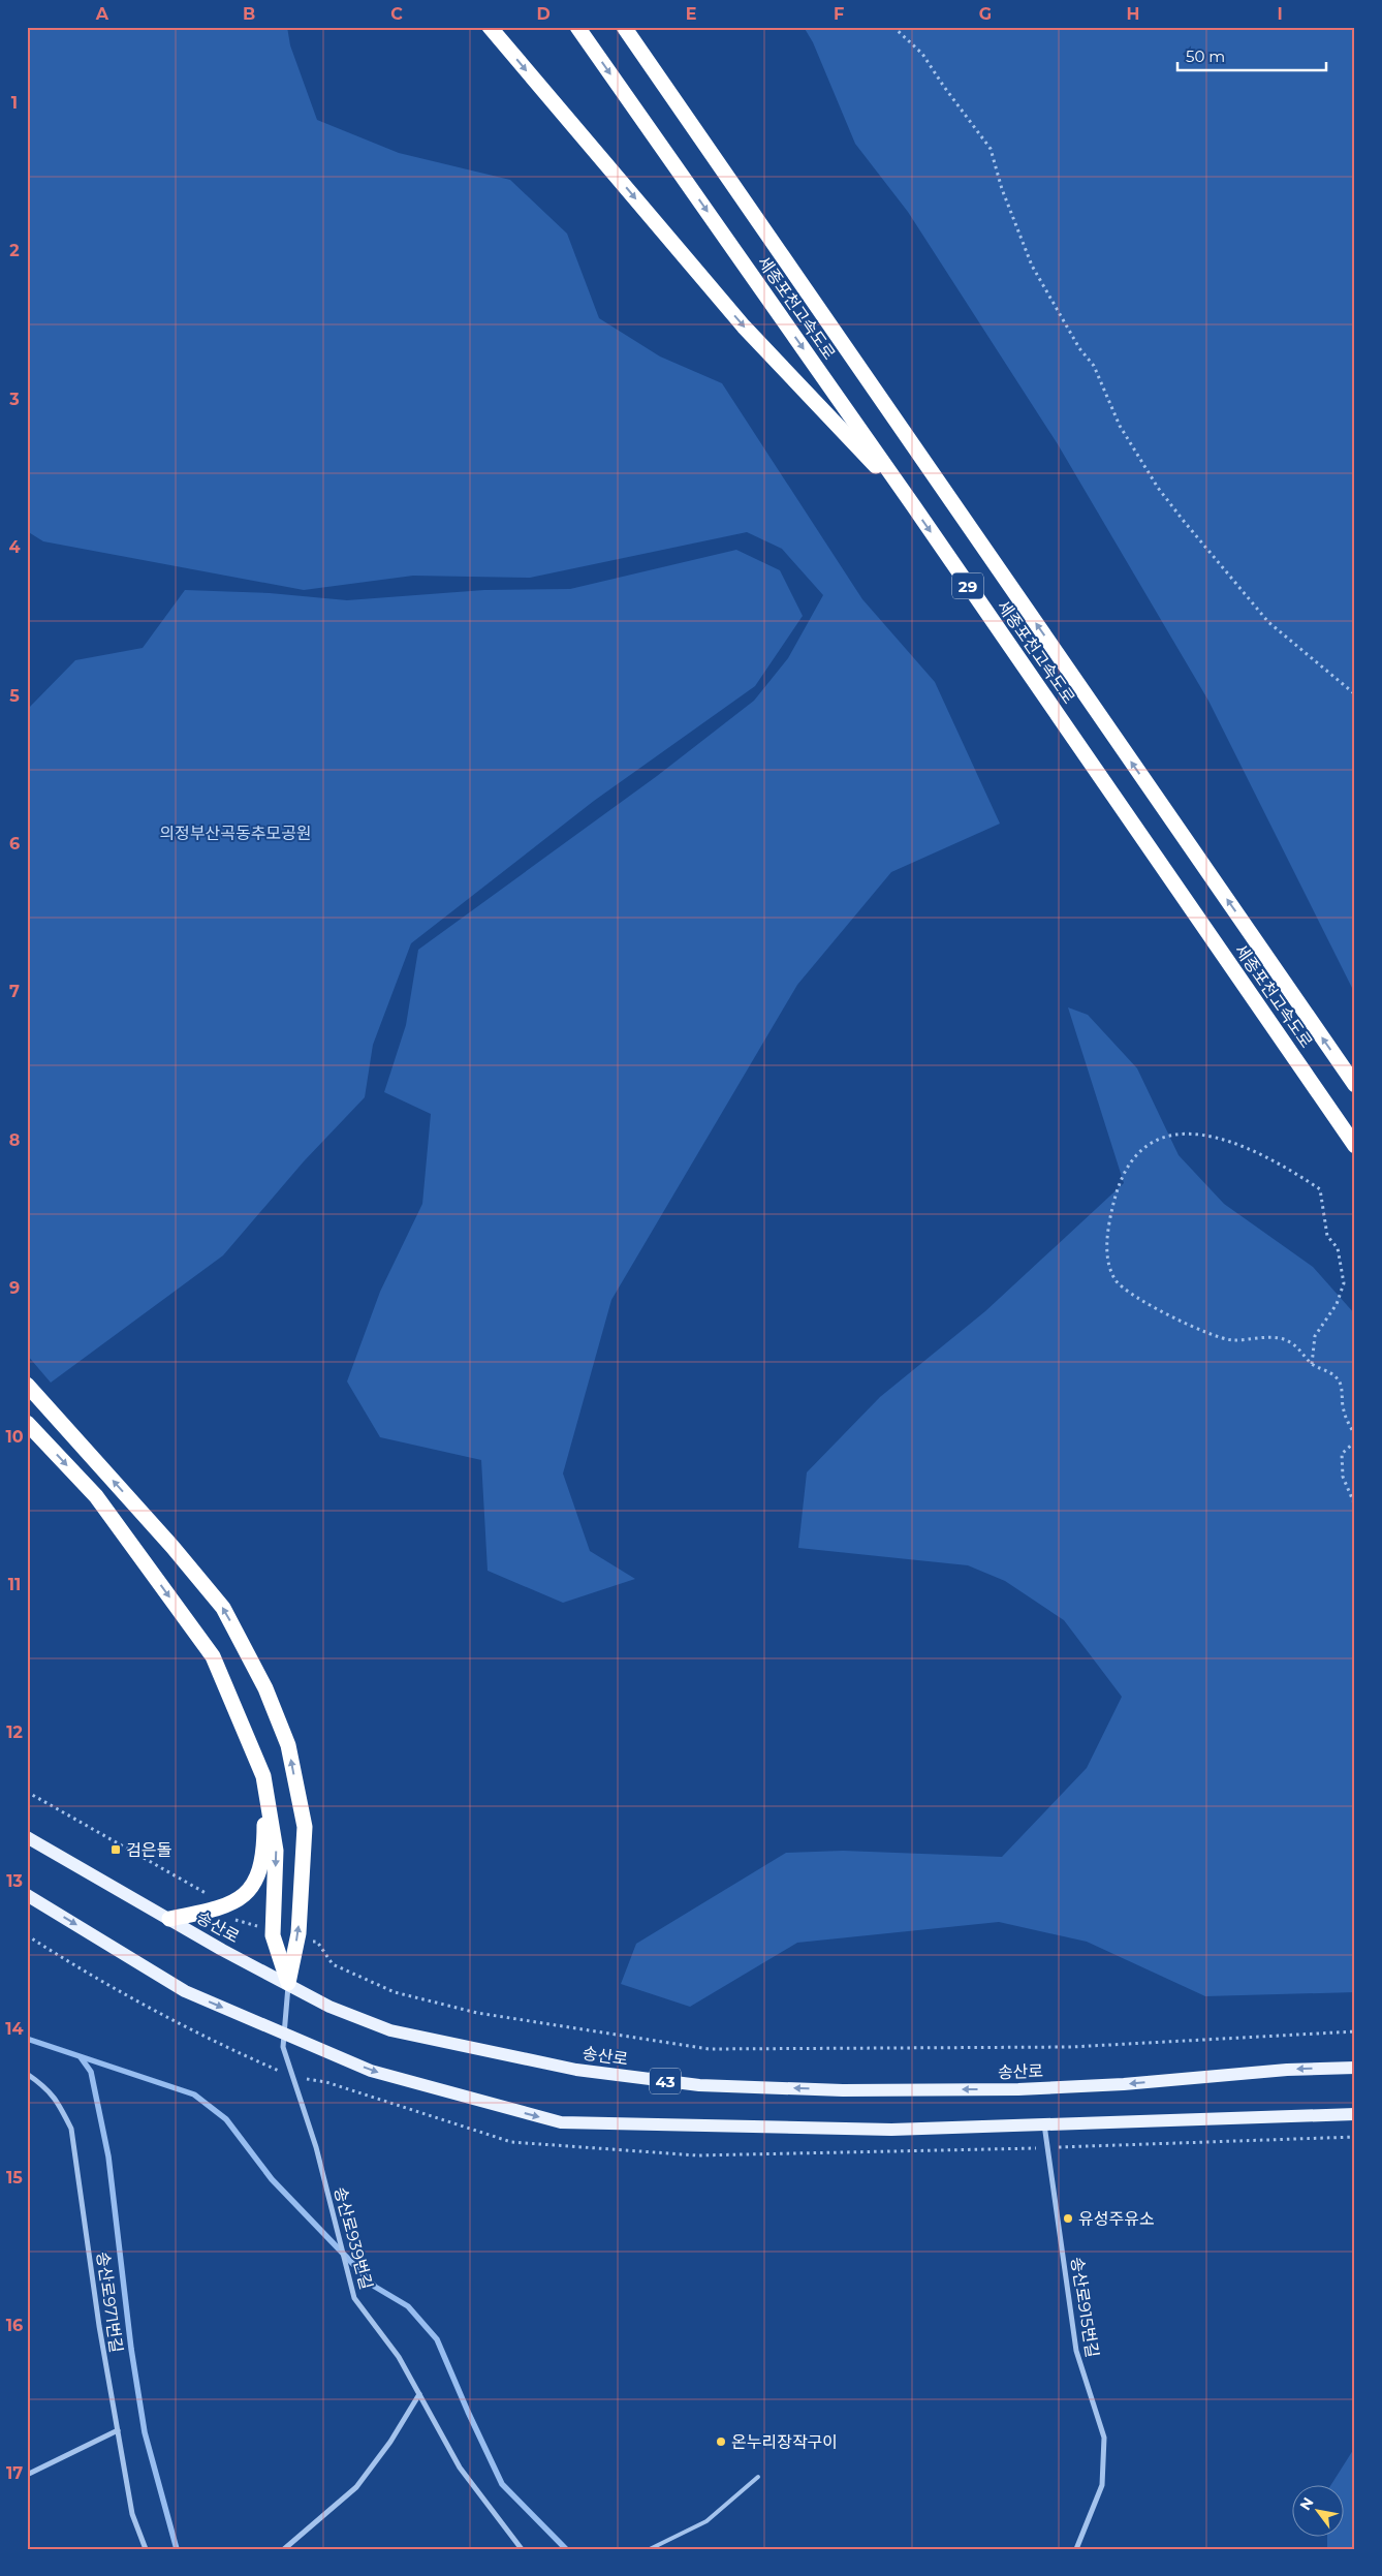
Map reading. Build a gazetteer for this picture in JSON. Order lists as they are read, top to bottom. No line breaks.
{"streets":{"highway":["세종포천고속도로","29"],"main road":["송산로","43"],"street":["송산로939번길","송산로971번길","송산로915번길"]},"crossings":[["송산로","송산로939번길"]],"parks":["의정부산곡동추모공원"],"places":{"transit":["검은돌"],"other":["유성주유소","온누리장작구이"]},"scale_bar":"50 m","north":"top left","grid":{"columns":["A","B","C","D","E","F","G","H","I"],"rows":["1","2","3","4","5","6","7","8","9","10","11","12","13","14","15","16","17"]}}
